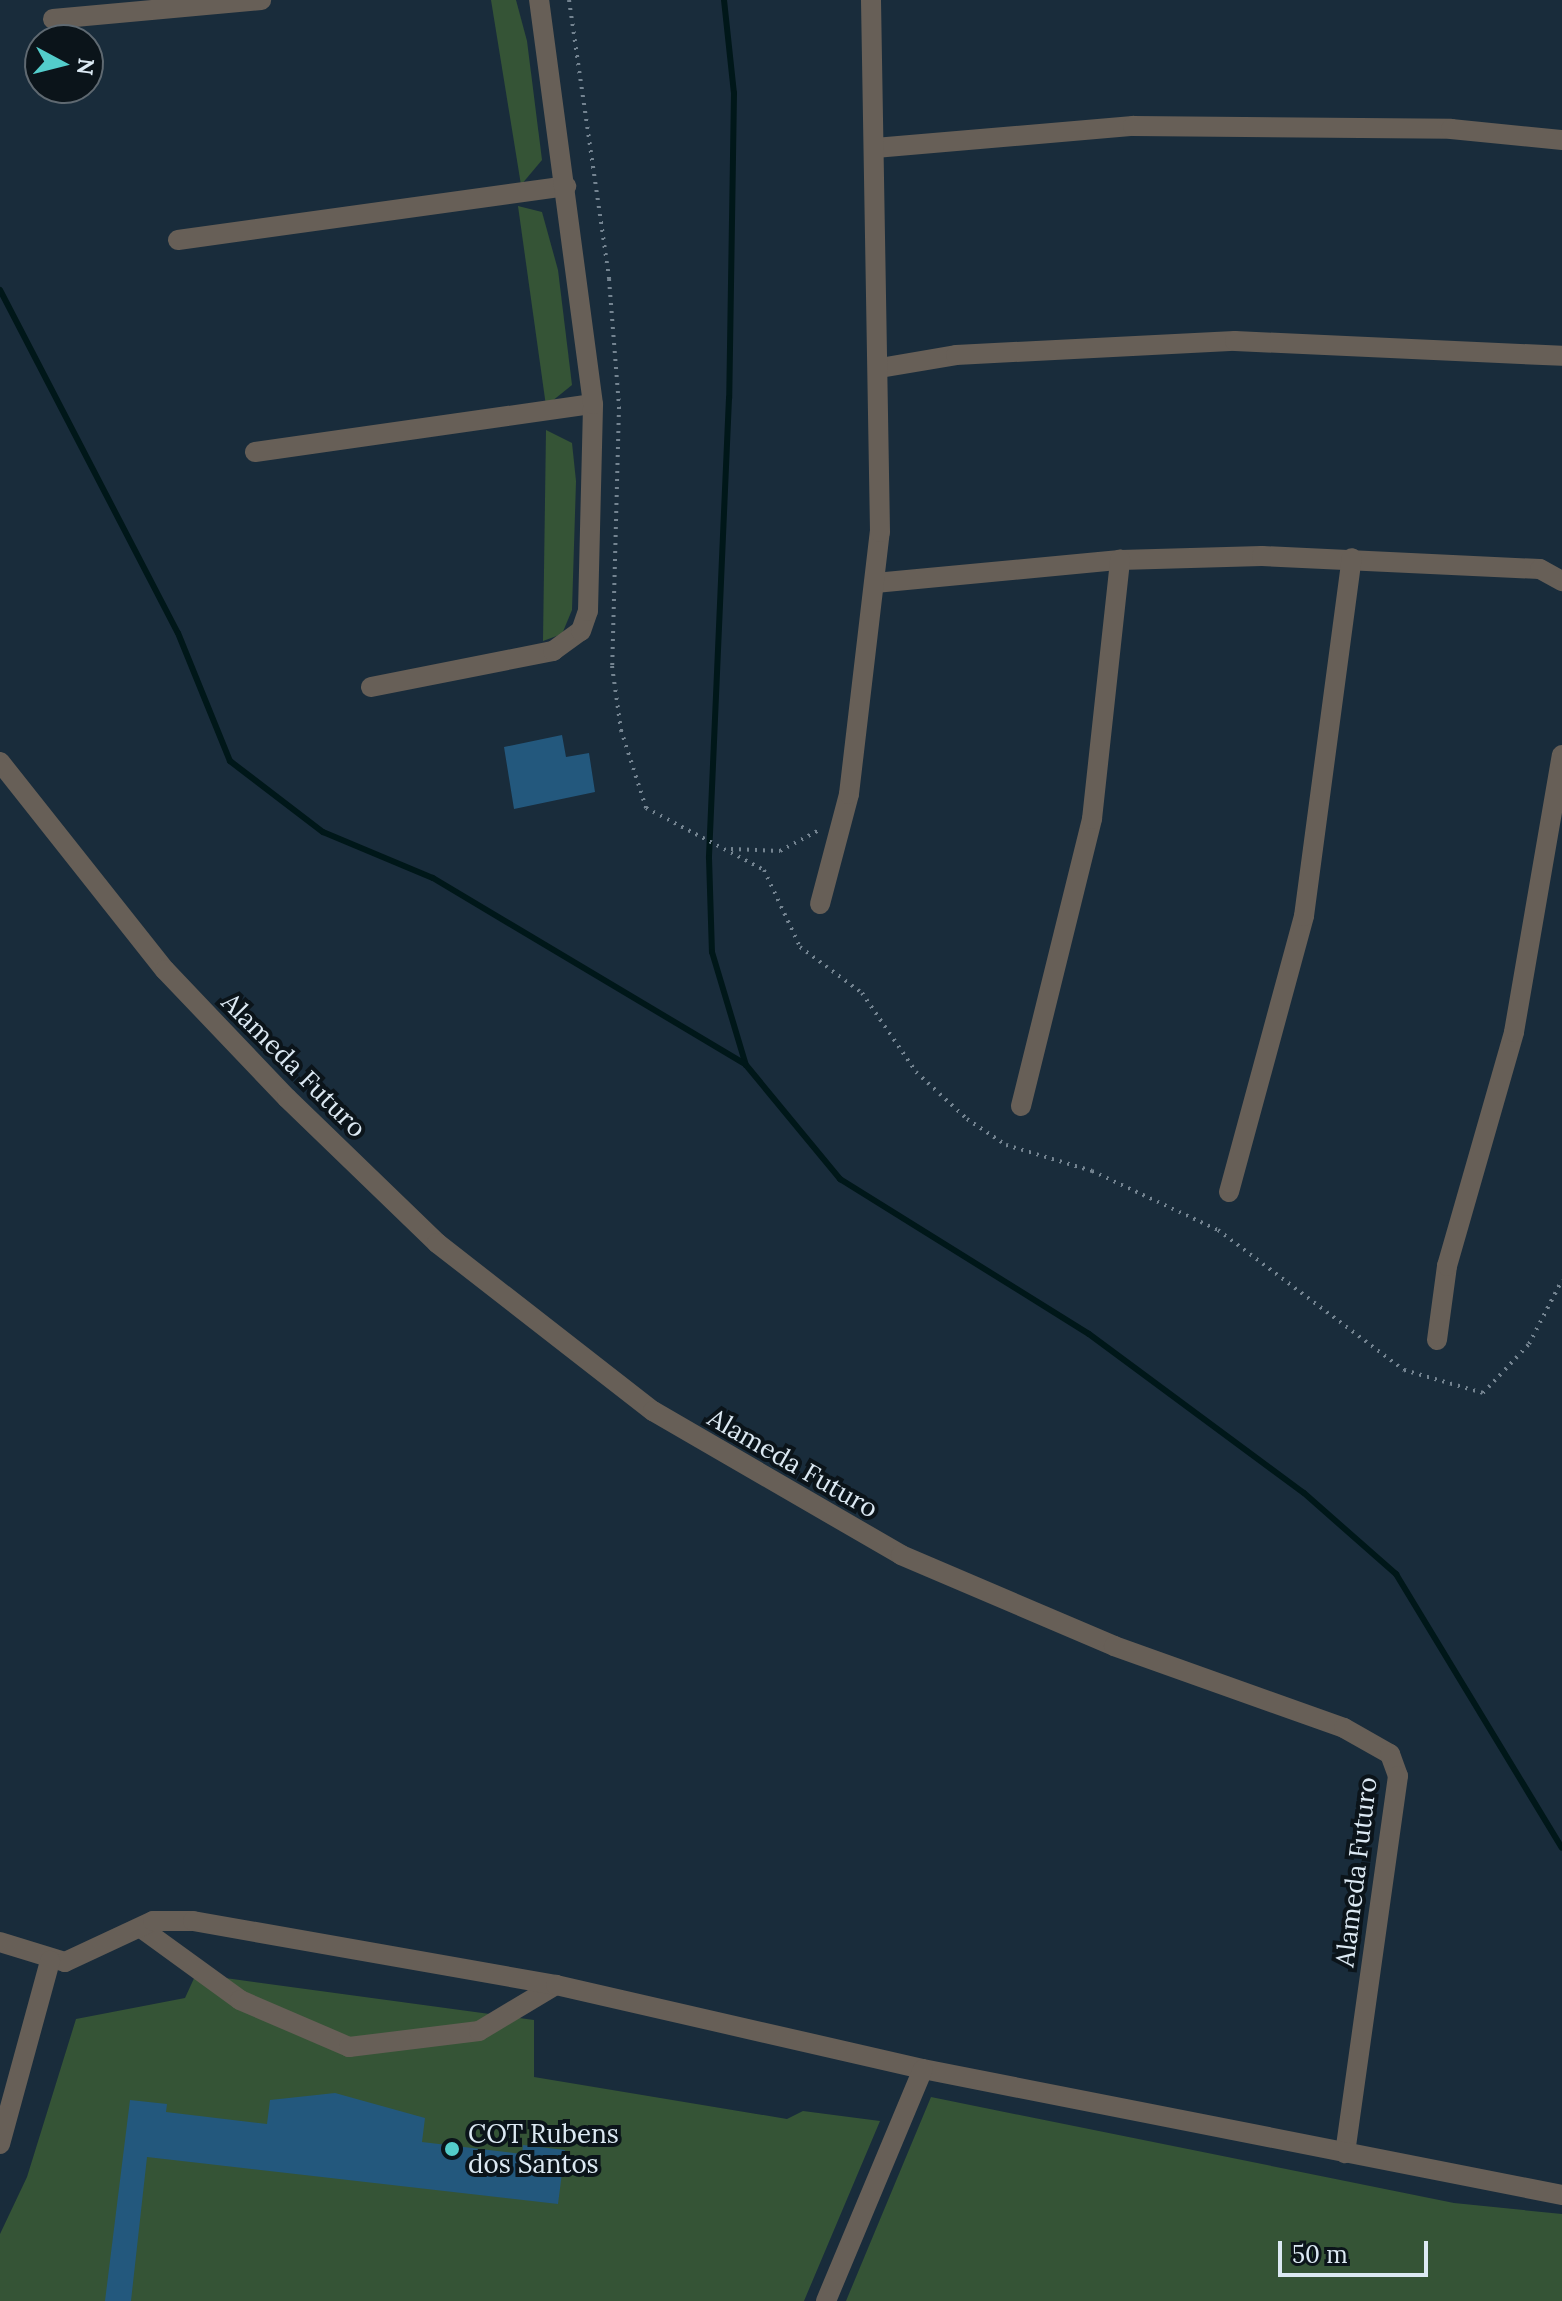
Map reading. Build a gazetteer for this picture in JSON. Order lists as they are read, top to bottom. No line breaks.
{"streets":{"street":["Alameda Futuro"]},"places":["COT Rubens dos Santos"],"scale_bar":"50 m","north":"right"}
